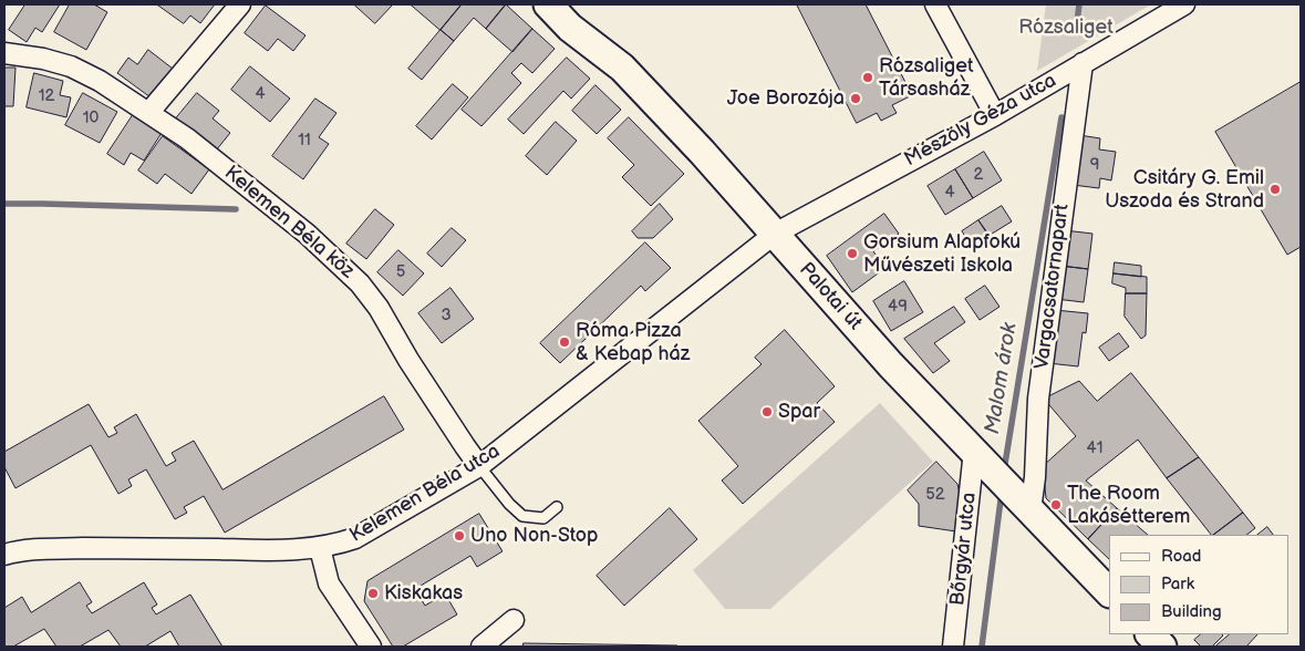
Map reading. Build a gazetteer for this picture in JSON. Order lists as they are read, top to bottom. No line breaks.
{"streets":{"main road":["Palotai út"],"street":["Mészöly Géza utca","Kelemen Béla köz","Vargacsatornapart","Kelemen Béla utca","Bőrgyár utca"]},"crossings":[["Mészöly Géza utca","Vargacsatornapart"],["Mészöly Géza utca","Palotai út"],["Mészöly Géza utca","Kelemen Béla utca"],["Kelemen Béla köz","Kelemen Béla utca"],["Vargacsatornapart","Palotai út"],["Palotai út","Kelemen Béla utca"],["Palotai út","Bőrgyár utca"]],"water":["Malom árok"],"parks":["Rózsaliget"],"places":["Rózsaliget Társasház","Joe Borozója","Csitáry G. Emil Uszoda és Strand","Gorsium Alapfokú Művészeti Iskola","Róma Pizza & Kebap ház","Spar","The Room Lakásétterem","Uno Non-Stop","Kiskakas"],"house_numbers":["4","12","10","11","9","2","4","5","49","3","41","52"],"legend":["Road","Park","Building"]}
